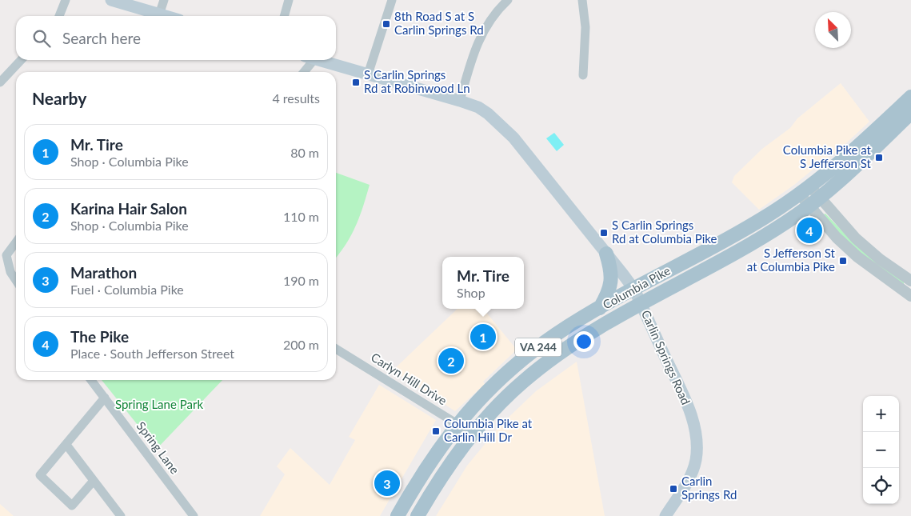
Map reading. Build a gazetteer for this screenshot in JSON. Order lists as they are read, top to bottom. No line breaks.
{"streets":{"main road":["Columbia Pike","VA 244","Carlin Springs Road"],"street":["Carlyn Hill Drive","Spring Lane"]},"crossings":[["Columbia Pike","Carlin Springs Road"],["Columbia Pike","Carlyn Hill Drive"]],"parks":["Spring Lane Park"],"places":{"transit":["8th Road S at S Carlin Springs Rd","S Carlin Springs Rd at Robinwood Ln","Columbia Pike at S Jefferson St","S Carlin Springs Rd at Columbia Pike","S Jefferson St at Columbia Pike","Columbia Pike at Carlin Hill Dr","Carlin Springs Rd"]},"north":"top left","page":{"search":"Search here","heading":["Nearby","4 results"],"list":[{"mark":"1","name":"Mr. Tire","note":"Shop · Columbia Pike","value":"80 m"},{"mark":"2","name":"Karina Hair Salon","note":"Shop · Columbia Pike","value":"110 m"},{"mark":"3","name":"Marathon","note":"Fuel · Columbia Pike","value":"190 m"},{"mark":"4","name":"The Pike","note":"Place · South Jefferson Street","value":"200 m"}],"pins":["4","1","2","3"],"popup":["Mr. Tire","Shop"],"map_buttons":["+","−"]}}
